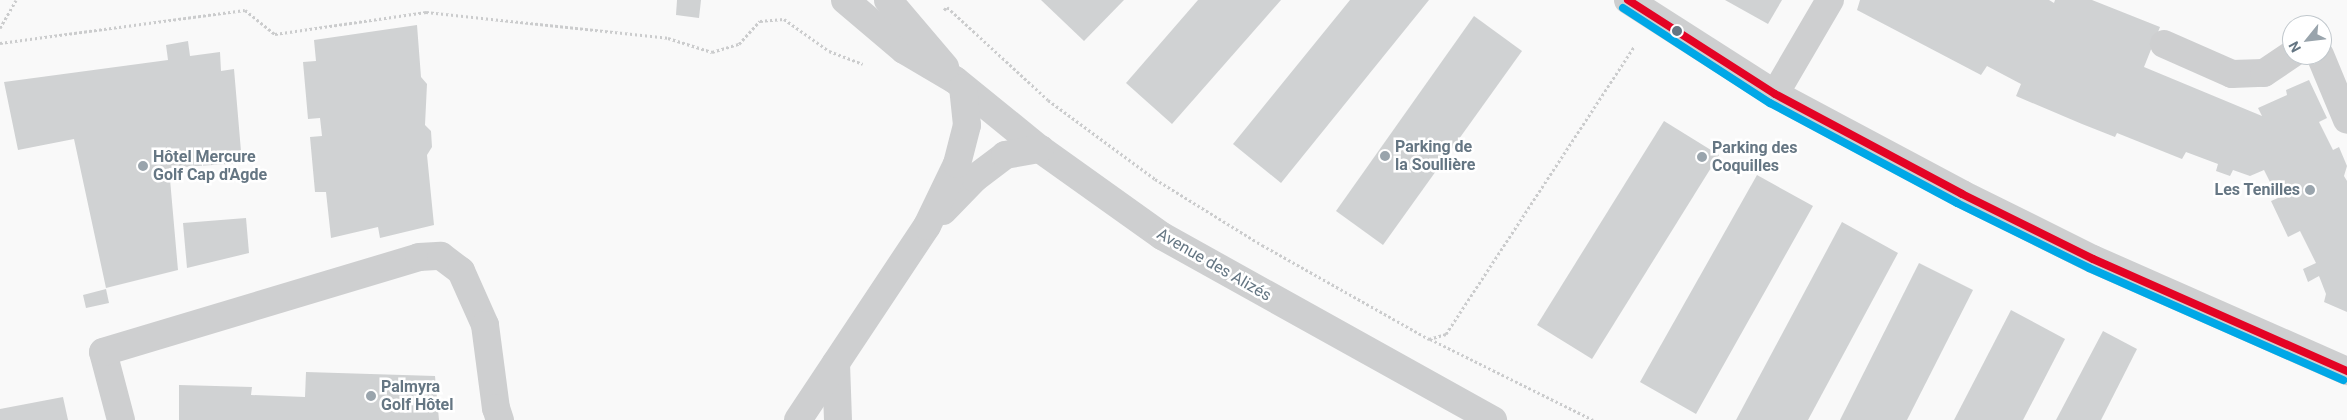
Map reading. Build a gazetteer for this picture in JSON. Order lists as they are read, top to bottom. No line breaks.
{"streets":{"street":["Avenue des Alizés"]},"places":["Parking de la Soullière","Parking des Coquilles","Hôtel Mercure Golf Cap d'Agde","Les Tenilles","Palmyra Golf Hôtel"],"north":"bottom left"}
